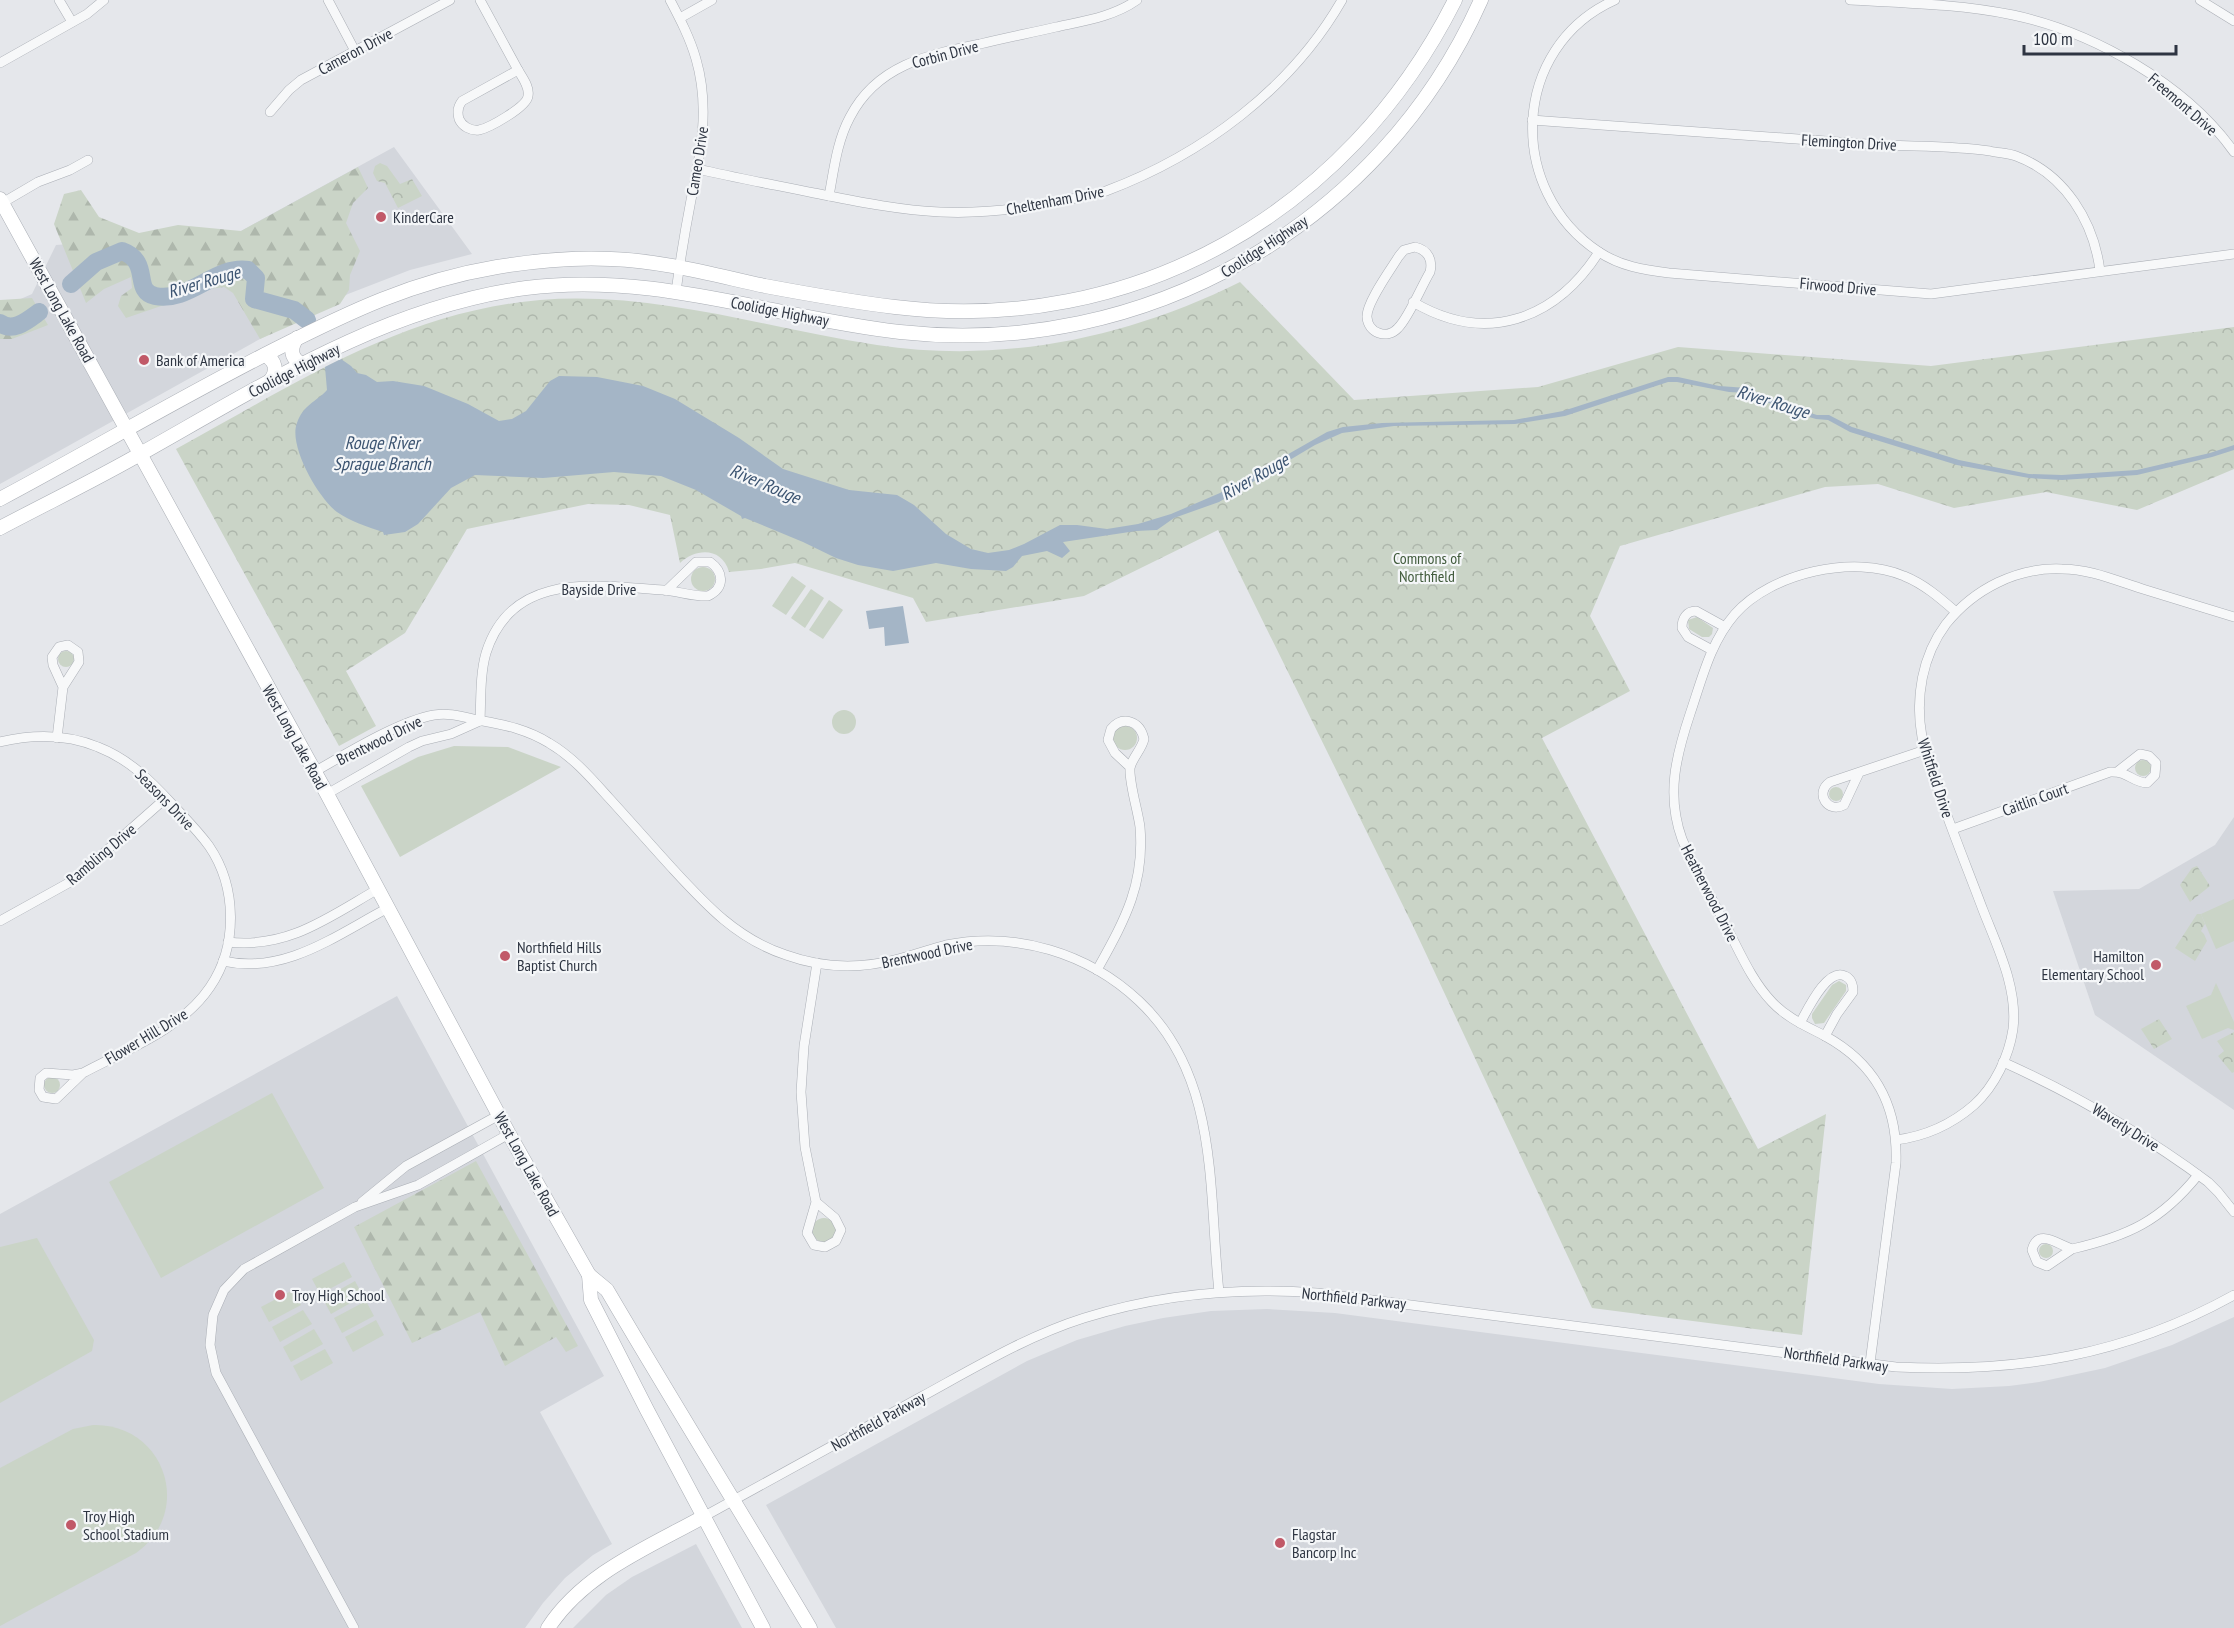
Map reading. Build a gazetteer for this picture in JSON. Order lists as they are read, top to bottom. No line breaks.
{"streets":{"main road":["Coolidge Highway","West Long Lake Road","Northfield Parkway"],"street":["Cameron Drive","Corbin Drive","Freemont Drive","Flemington Drive","Cameo Drive","Cheltenham Drive","Firwood Drive","Bayside Drive","Brentwood Drive","Whitfield Drive","Seasons Drive","Caitlin Court","Rambling Drive","Heatherwood Drive","Flower Hill Drive","Waverly Drive"]},"crossings":[["Corbin Drive","Cheltenham Drive"],["Flemington Drive","Firwood Drive"],["Cameo Drive","Cheltenham Drive"],["Cameo Drive","Coolidge Highway"],["Coolidge Highway","West Long Lake Road"],["West Long Lake Road","Brentwood Drive"],["West Long Lake Road","Northfield Parkway"],["Bayside Drive","Brentwood Drive"],["Brentwood Drive","Northfield Parkway"],["Whitfield Drive","Caitlin Court"],["Whitfield Drive","Heatherwood Drive"],["Whitfield Drive","Waverly Drive"],["Seasons Drive","Rambling Drive"],["Seasons Drive","Flower Hill Drive"],["Heatherwood Drive","Northfield Parkway"]],"water":["River Rouge","Rouge River Sprague Branch"],"parks":["Commons of Northfield"],"places":["KinderCare","Bank of America","Northfield Hills Baptist Church","Hamilton Elementary School","Troy High School","Troy High School Stadium","Flagstar Bancorp Inc"],"scale_bar":"100 m"}
